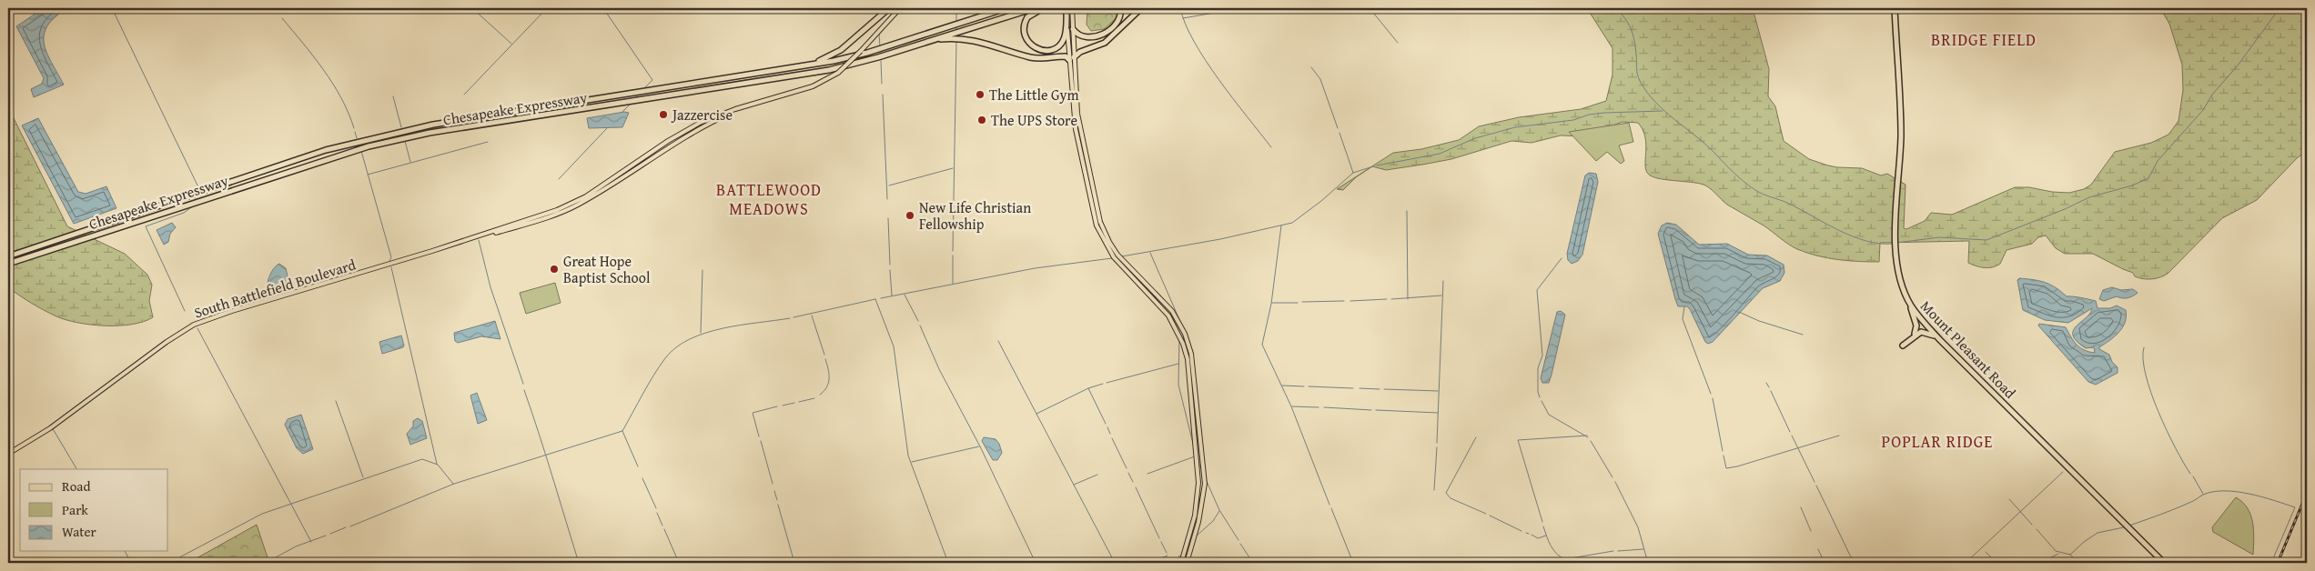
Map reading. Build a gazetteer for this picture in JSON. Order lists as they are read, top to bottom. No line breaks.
{"streets":{"highway":["Chesapeake Expressway","Mount Pleasant Road"],"main road":["South Battlefield Boulevard"]},"districts":["BRIDGE FIELD","BATTLEWOOD MEADOWS","POPLAR RIDGE"],"places":["The Little Gym","Jazzercise","The UPS Store","New Life Christian Fellowship","Great Hope Baptist School"],"legend":["Road","Park","Water"]}
